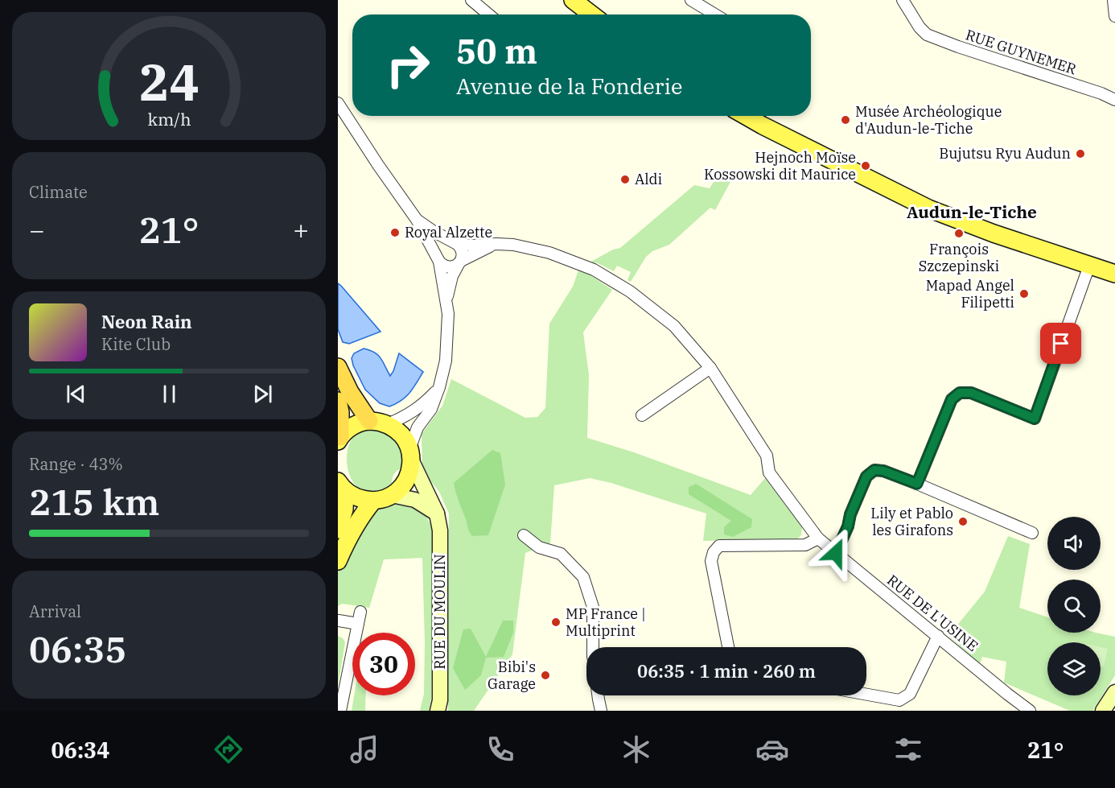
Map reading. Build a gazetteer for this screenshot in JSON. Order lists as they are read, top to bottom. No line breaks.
{"streets":{"main road":["RUE DU MOULIN"],"street":["RUE GUYNEMER","RUE DE L'USINE"]},"districts":["Audun-le-Tiche"],"places":["Musée Archéologique d'Audun-le-Tiche","Bujutsu Ryu Audun","Hejnoch Moïse Kossowski dit Maurice","Aldi","Royal Alzette","François Szczepinski","Mapad Angel Filipetti","Lily et Pablo les Girafons","MP France | Multiprint","Bibi's Garage"],"page":{"turn":["50 m","Avenue de la Fonderie"],"tile":["Climate",["Range · 43%","215 km"],["Arrival","06:35"]],"heat":["−","21°","+"],"song":["Neon Rain","Kite Club"],"limit":"30","trip":"06:35 · 1 min · 260 m","tabs":["06:34","21°"],"gauge":["24","km/h"]}}
